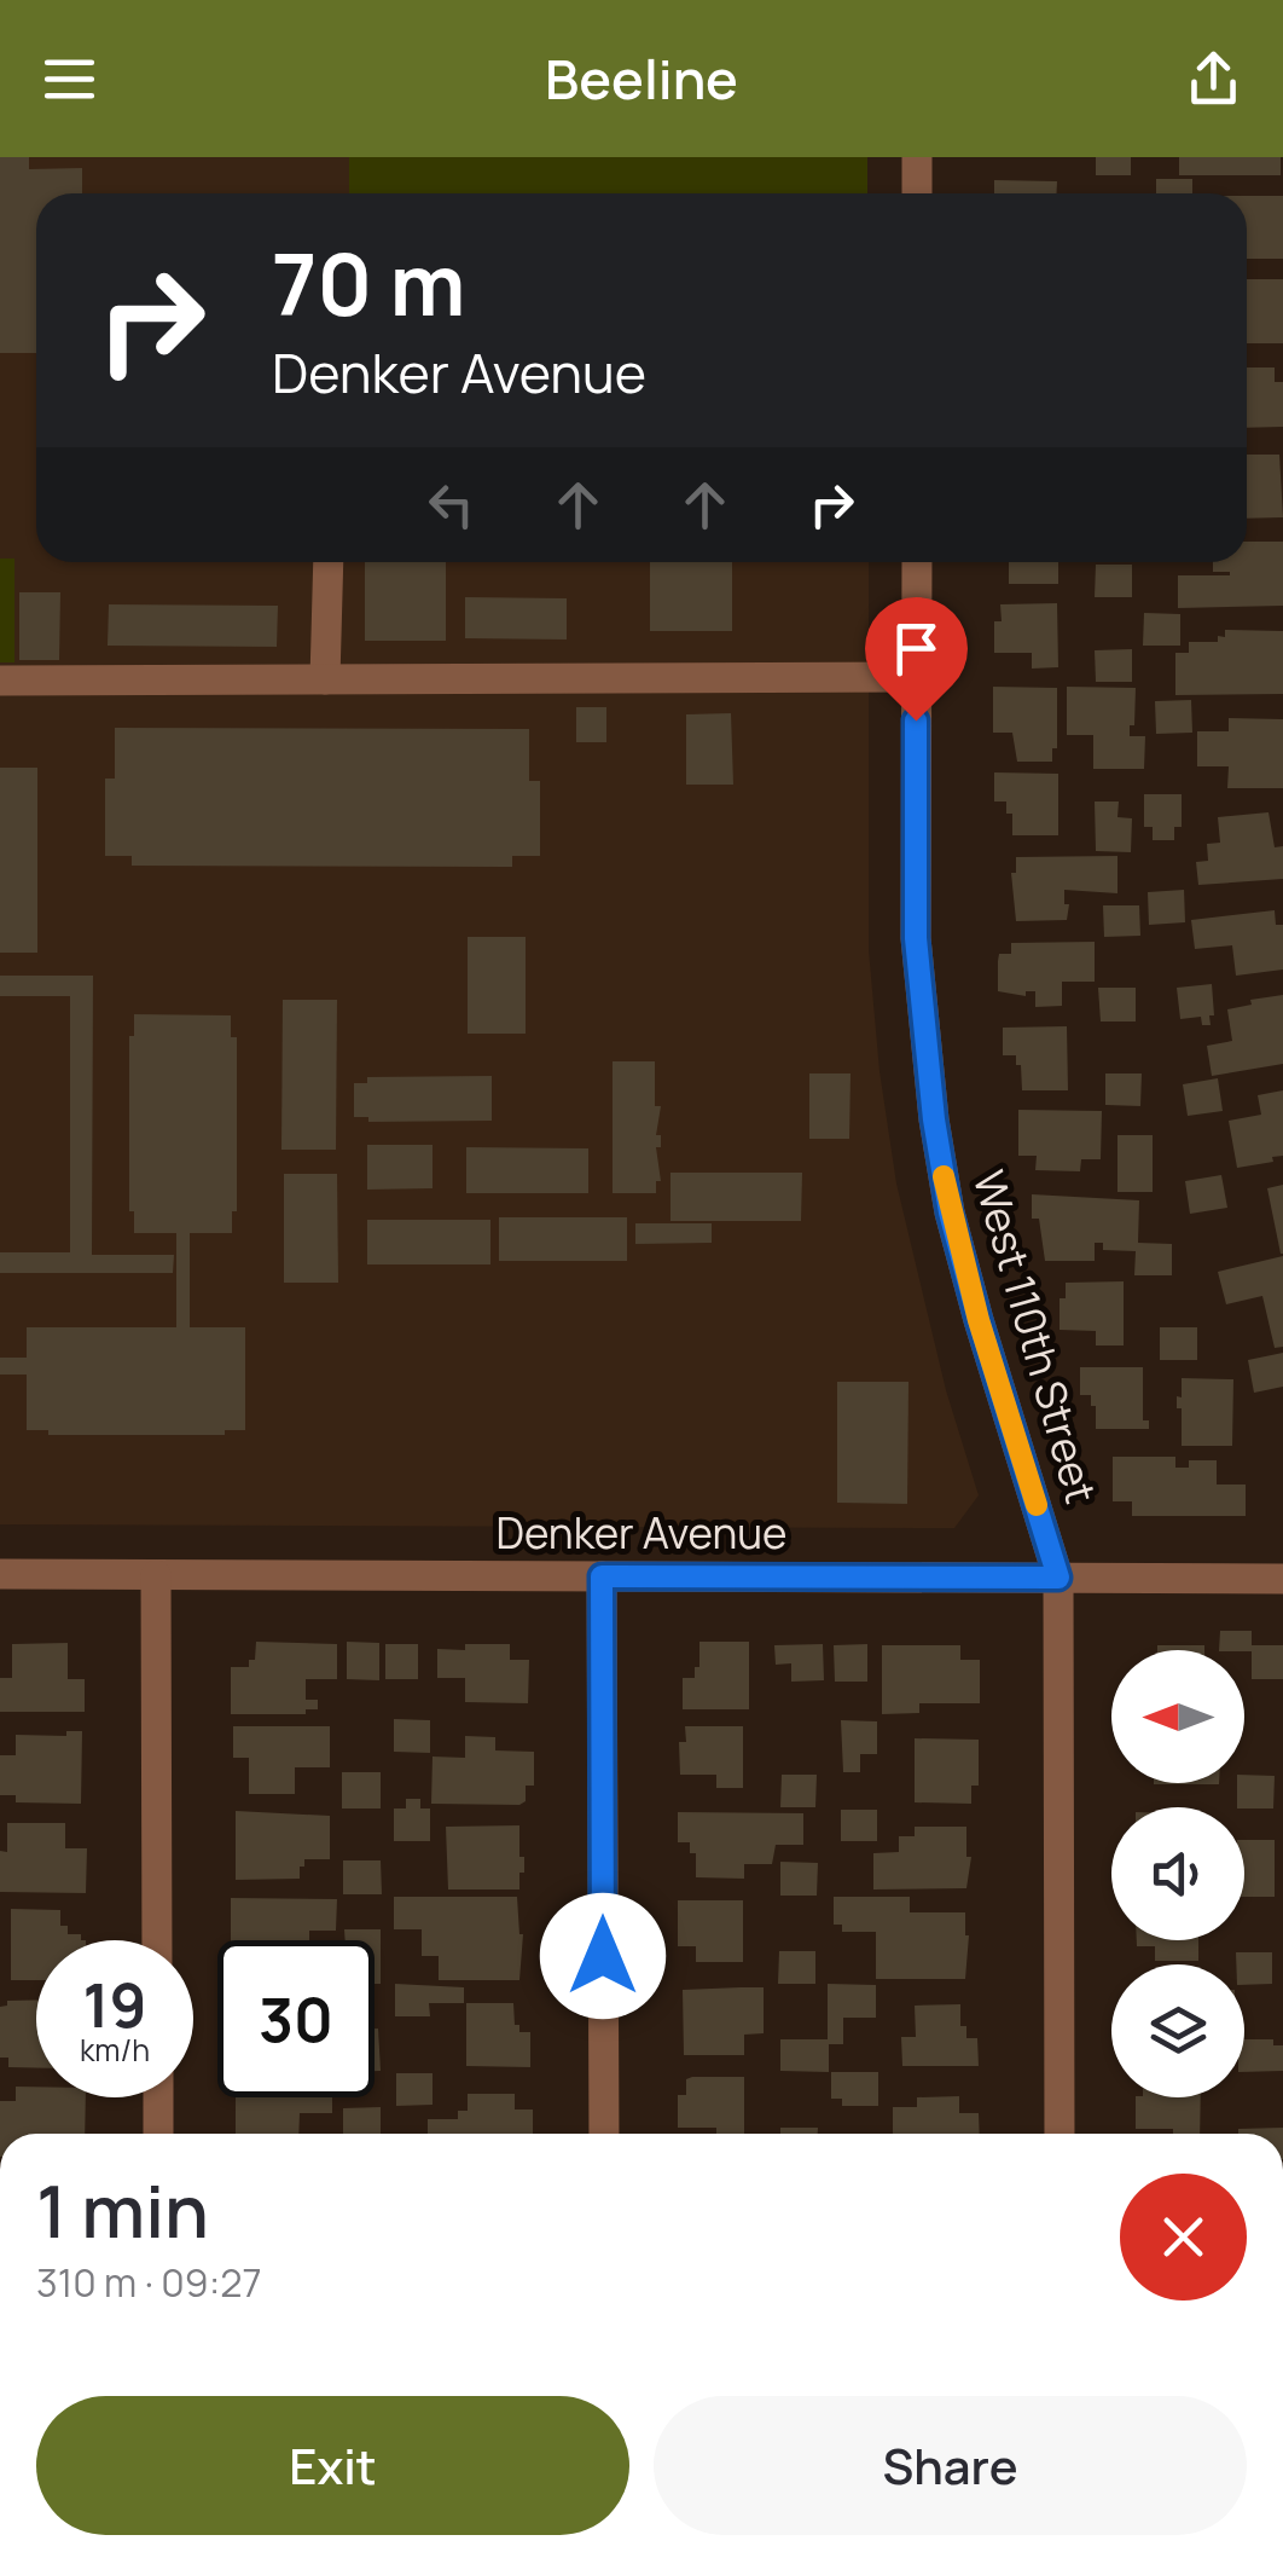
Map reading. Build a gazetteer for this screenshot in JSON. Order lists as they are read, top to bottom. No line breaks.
{"streets":{"street":["West 110th Street","Denker Avenue"]},"crossings":[["West 110th Street","Denker Avenue"]],"north":"left","page":{"header":"Beeline","turn":["70 m","Denker Avenue"],"speed":"19 km/h","limit":"30","heading":["1 min","310 m · 09:27"],"buttons":["Exit","Share"]}}
